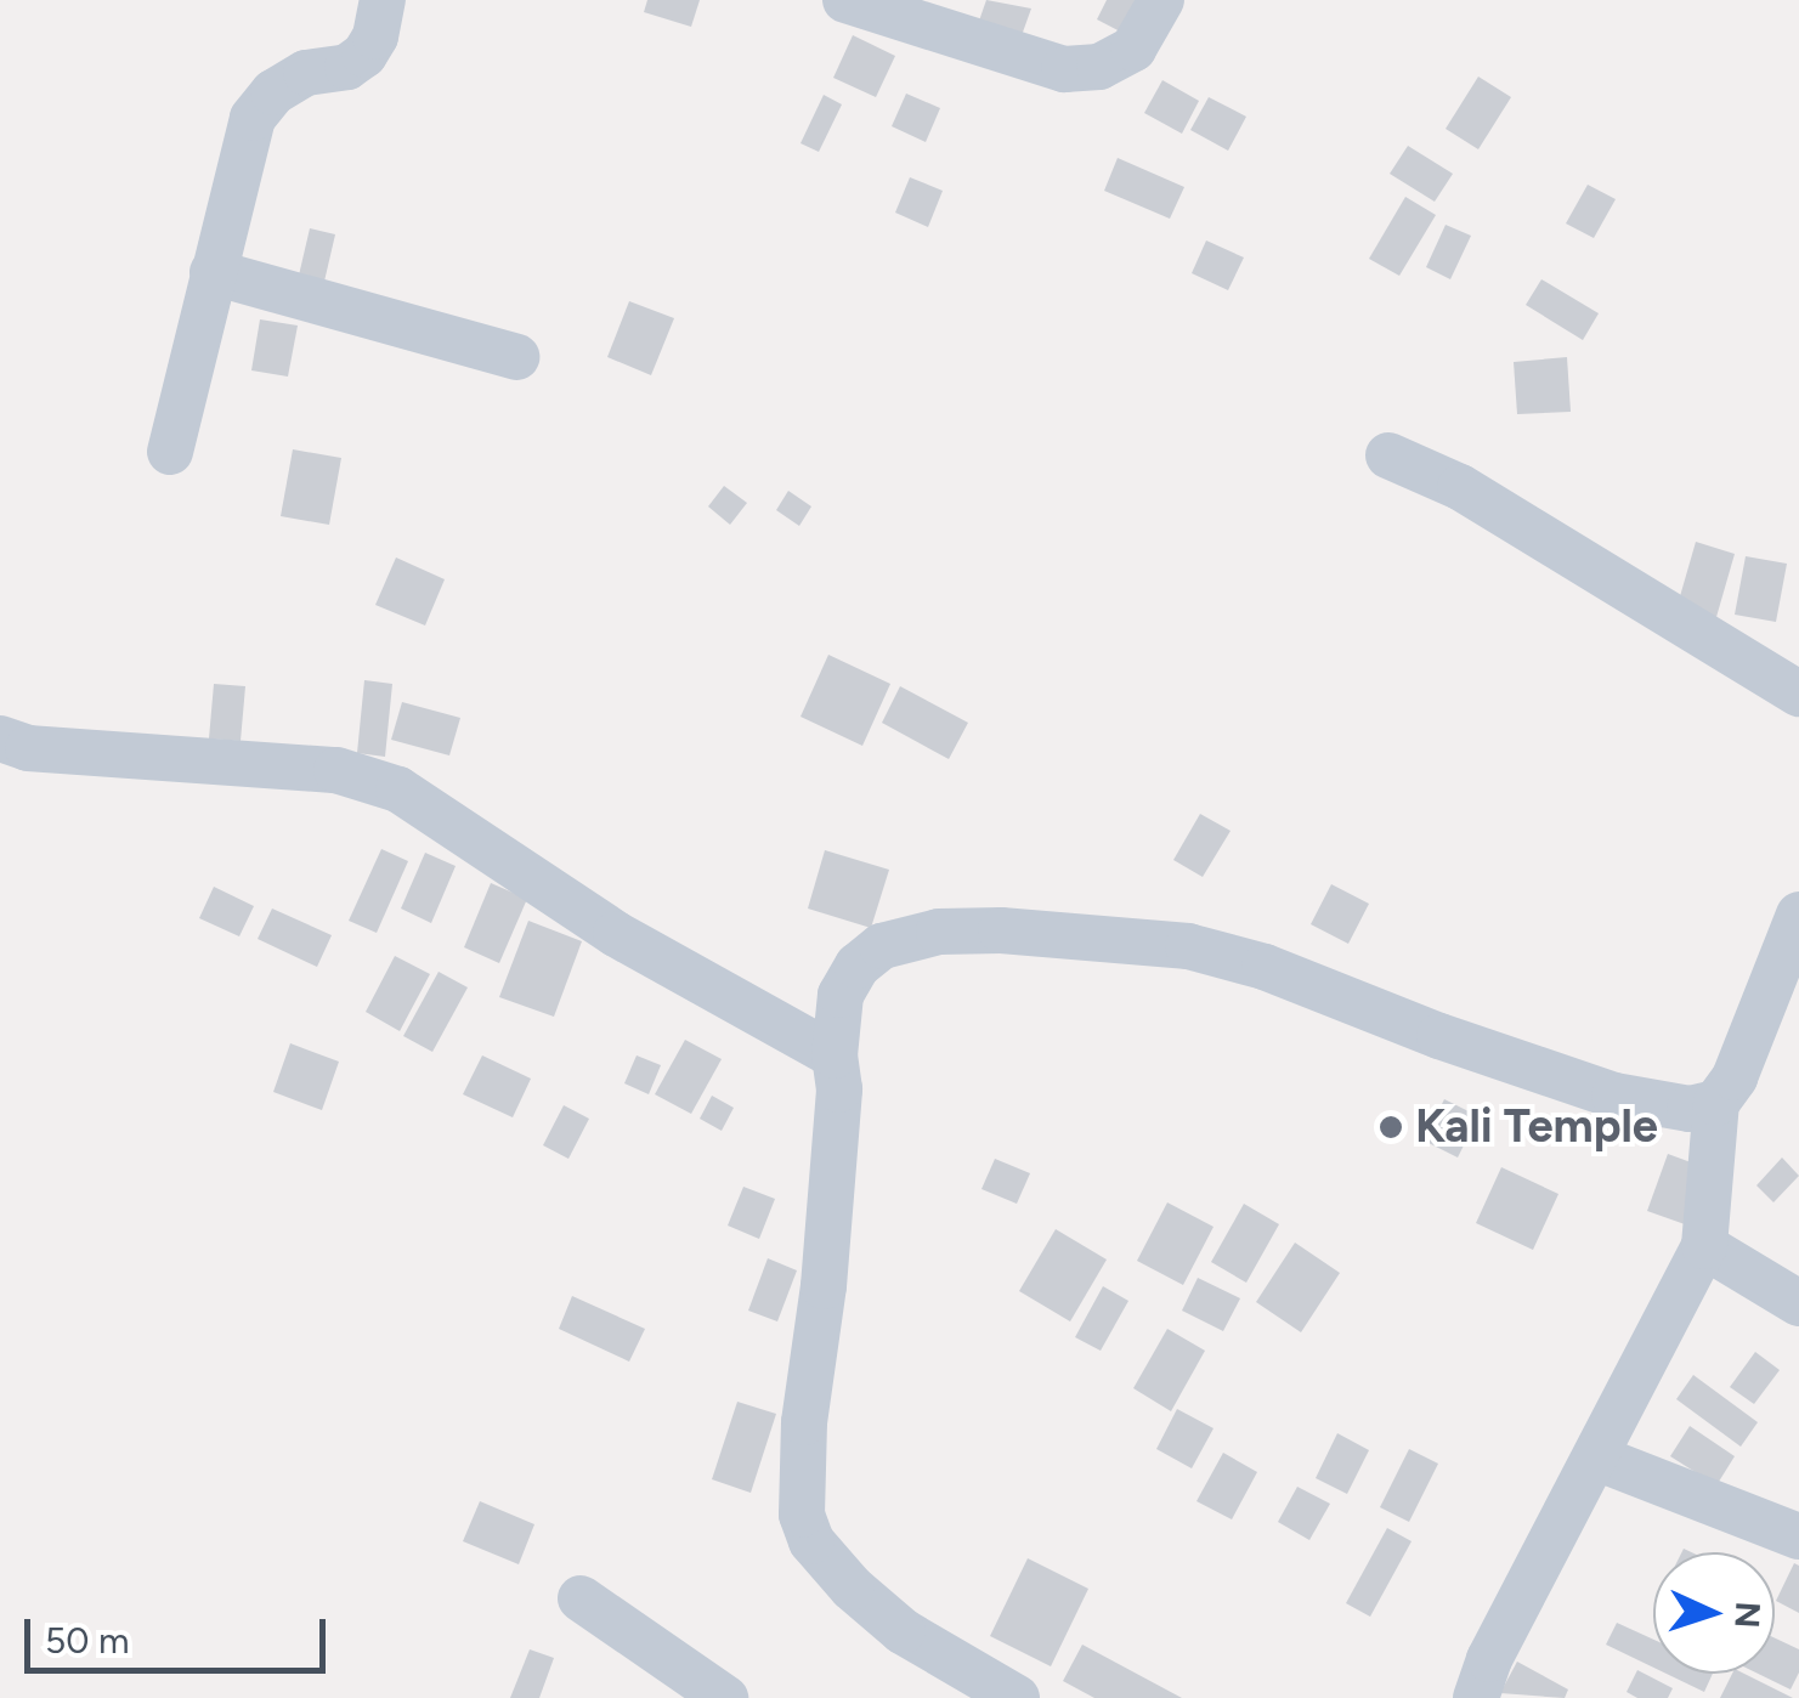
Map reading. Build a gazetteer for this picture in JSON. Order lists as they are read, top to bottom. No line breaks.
{"places":["Kali Temple"],"scale_bar":"50 m","north":"right"}
